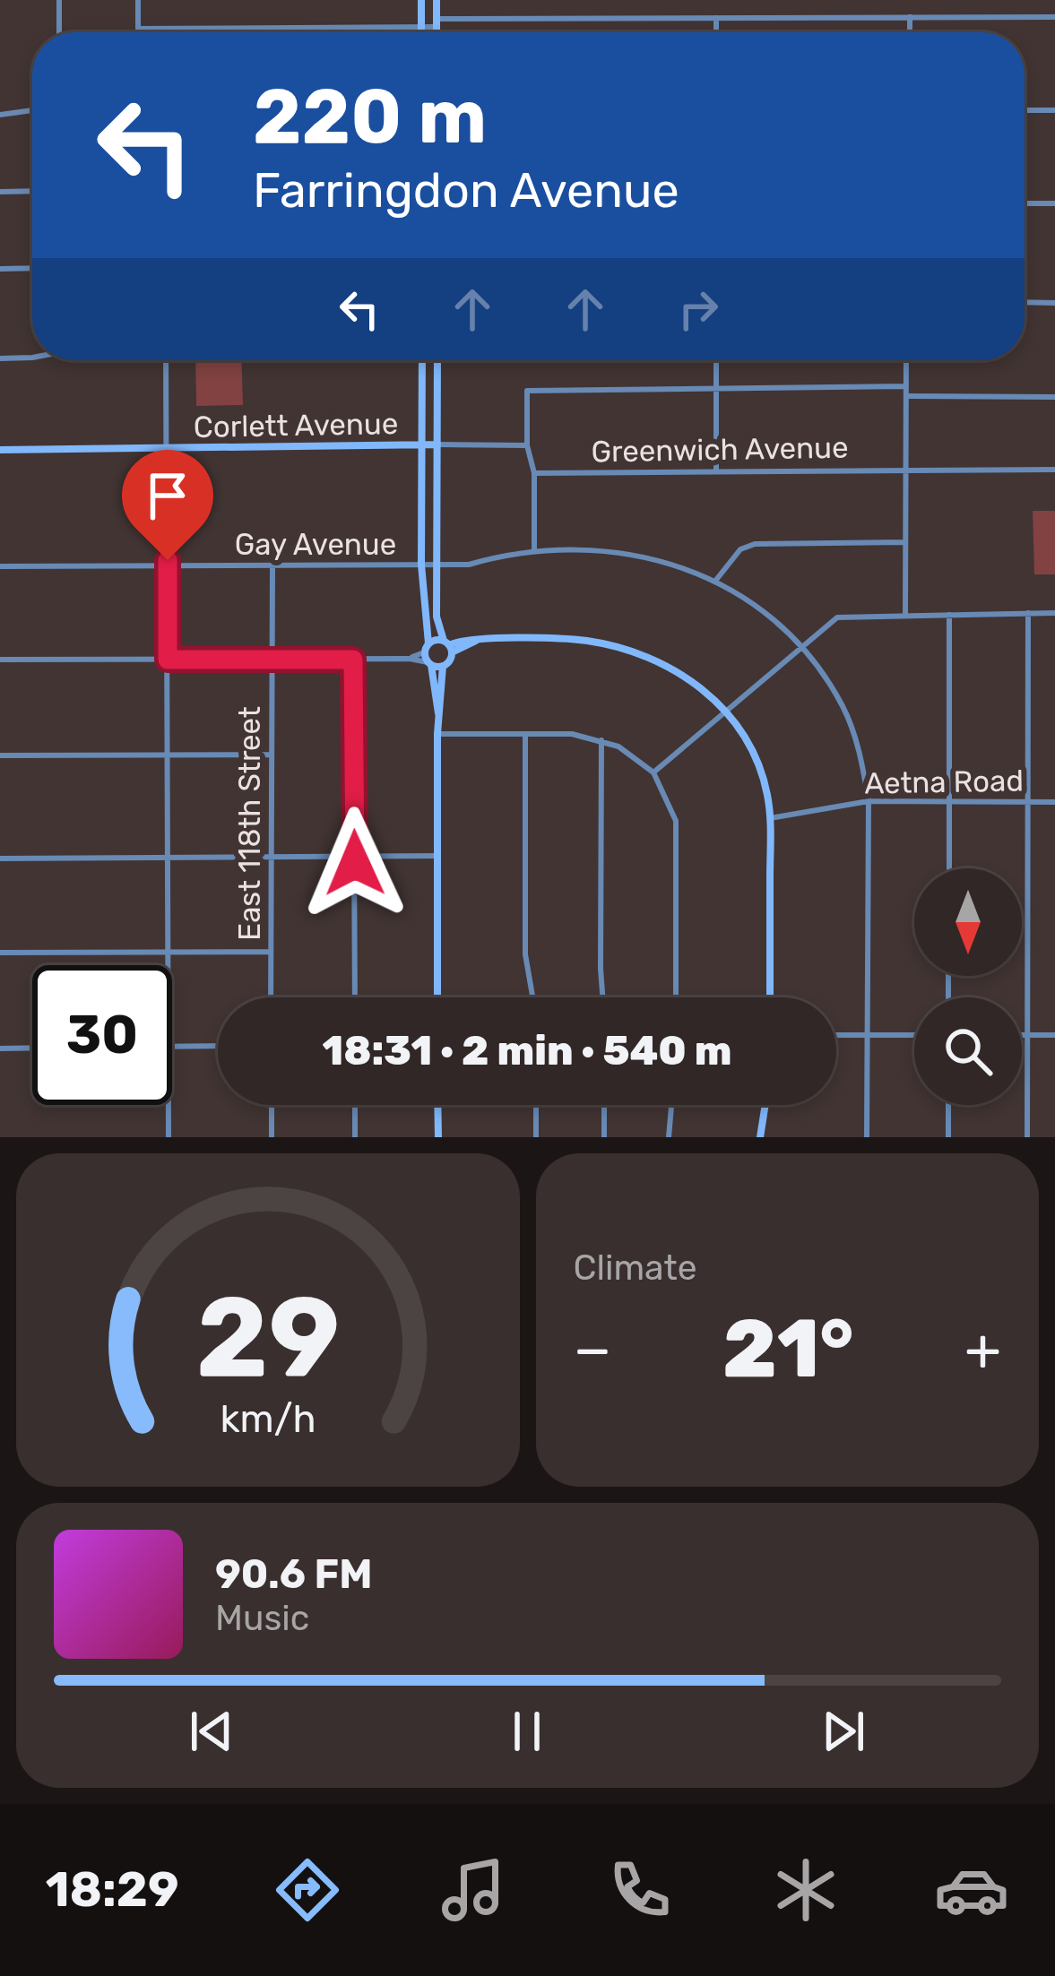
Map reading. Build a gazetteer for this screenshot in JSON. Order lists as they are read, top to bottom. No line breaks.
{"streets":{"main road":["Corlett Avenue"],"street":["Greenwich Avenue","Gay Avenue","Aetna Road","East 118th Street"]},"crossings":[["Gay Avenue","Aetna Road"],["Gay Avenue","East 118th Street"]],"north":"bottom","page":{"turn":["220 m","Farringdon Avenue"],"limit":"30","trip":"18:31 · 2 min · 540 m","tile":"Climate","heat":["−","21°","+"],"song":["90.6 FM","Music"],"tabs":"18:29","gauge":["29","km/h"]}}
